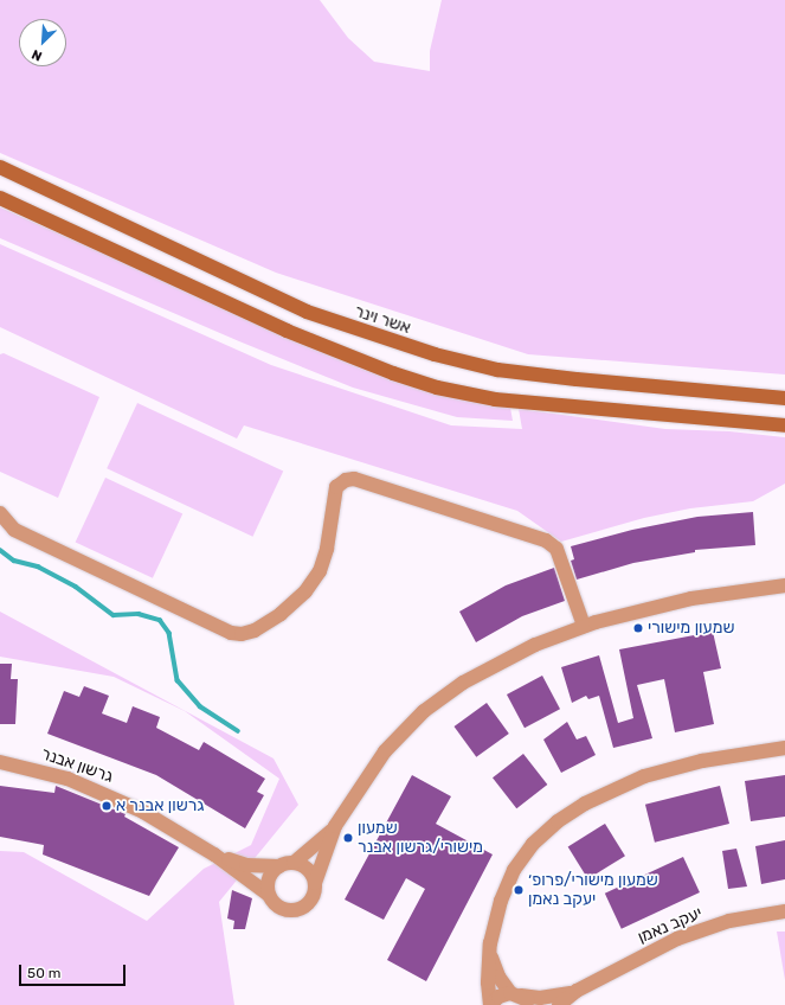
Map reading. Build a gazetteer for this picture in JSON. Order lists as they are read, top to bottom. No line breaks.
{"streets":{"main road":["אשר וינר"],"street":["גרשון אבנר","יעקב נאמן"]},"places":["שמעון מישורי","גרשון אבנר א","שמעון מישורי/גרשון אבנר","שמעון מישורי/פרופ׳ יעקב נאמן"],"scale_bar":"50 m","north":"bottom left"}
